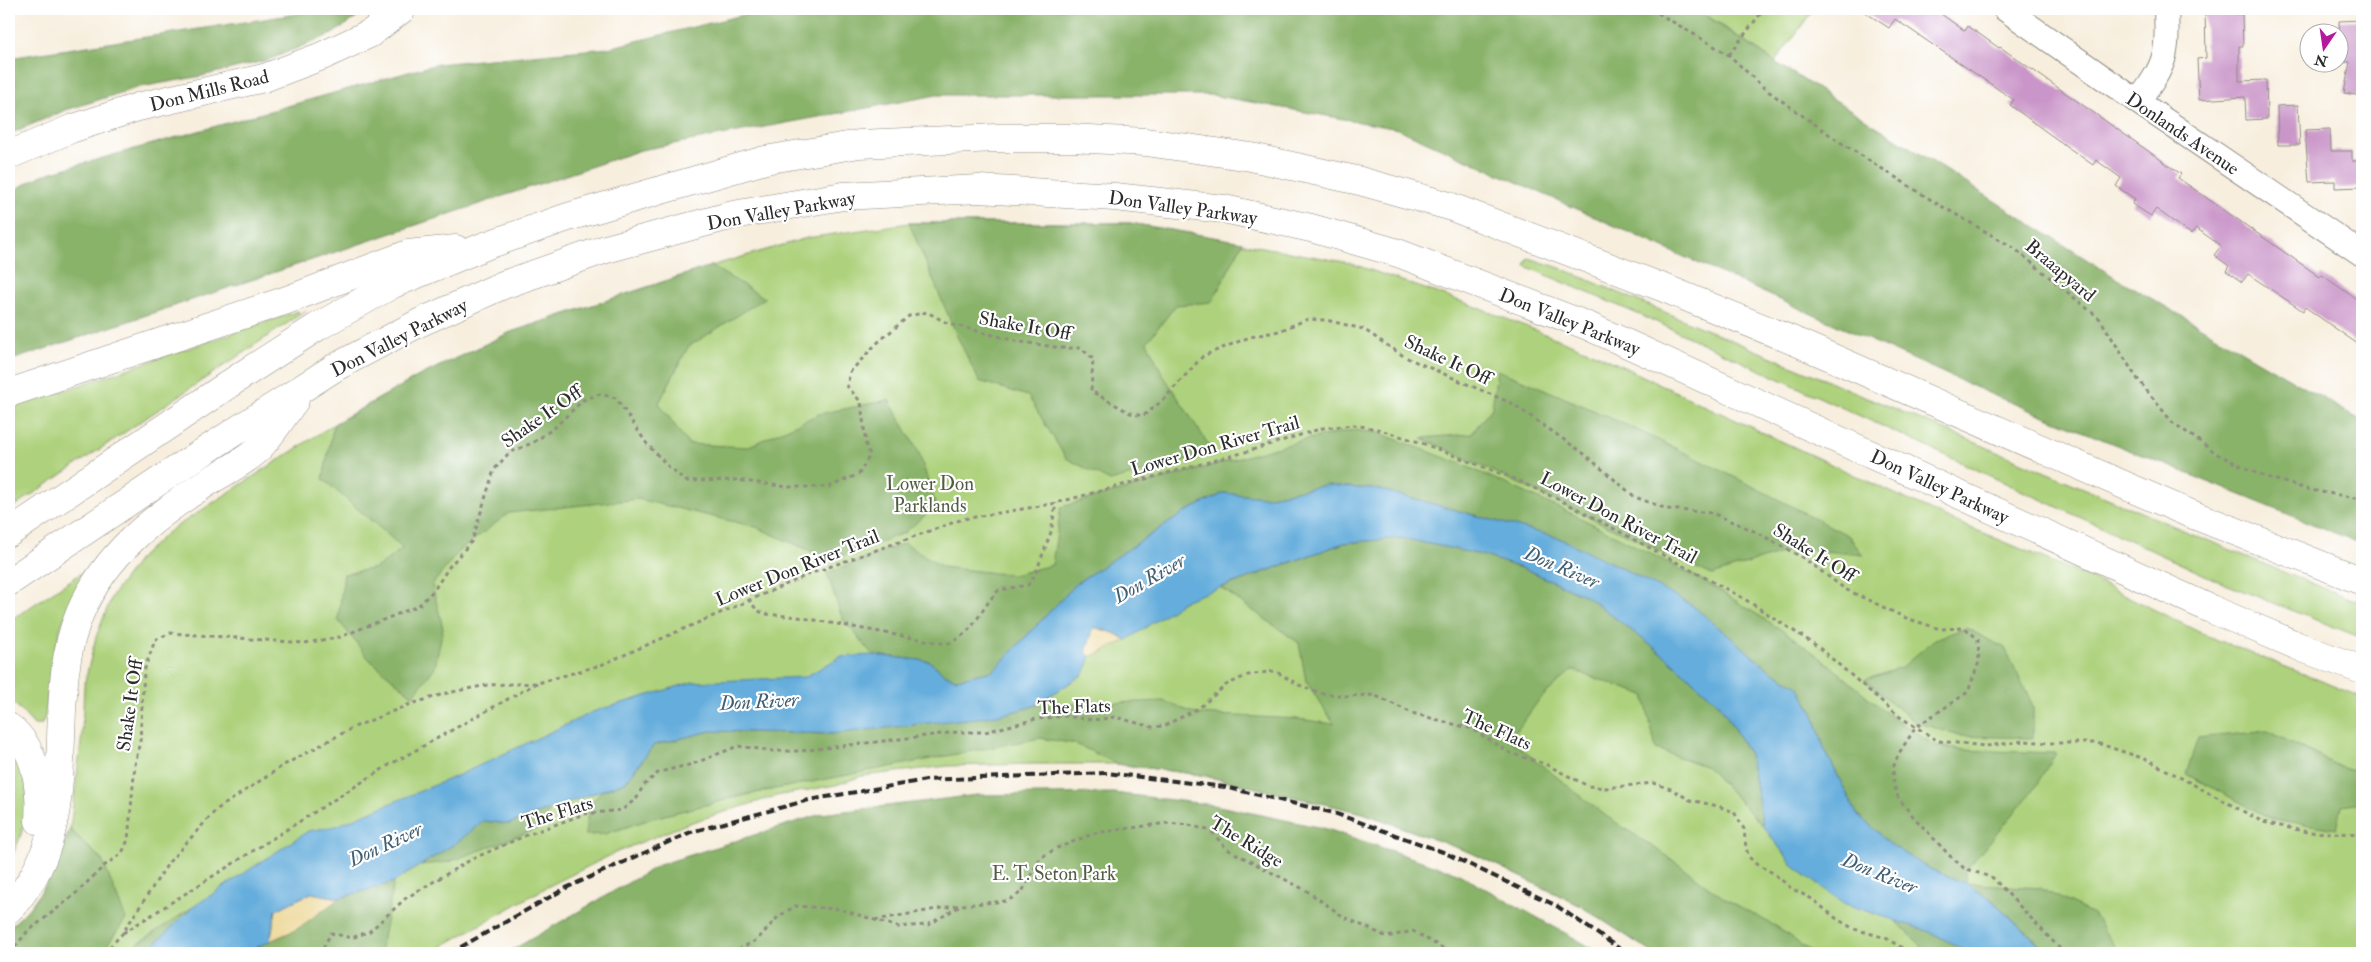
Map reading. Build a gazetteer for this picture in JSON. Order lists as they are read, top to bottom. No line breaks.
{"streets":{"main road":["Don Mills Road","Don Valley Parkway"],"street":["Donlands Avenue"],"path":["Braaapyard","Shake It Off","Lower Don River Trail","The Flats","The Ridge"]},"crossings":[["Shake It Off","Lower Don River Trail"]],"water":["Don River"],"parks":["Lower Don Parklands","E. T. Seton Park"],"north":"bottom"}
